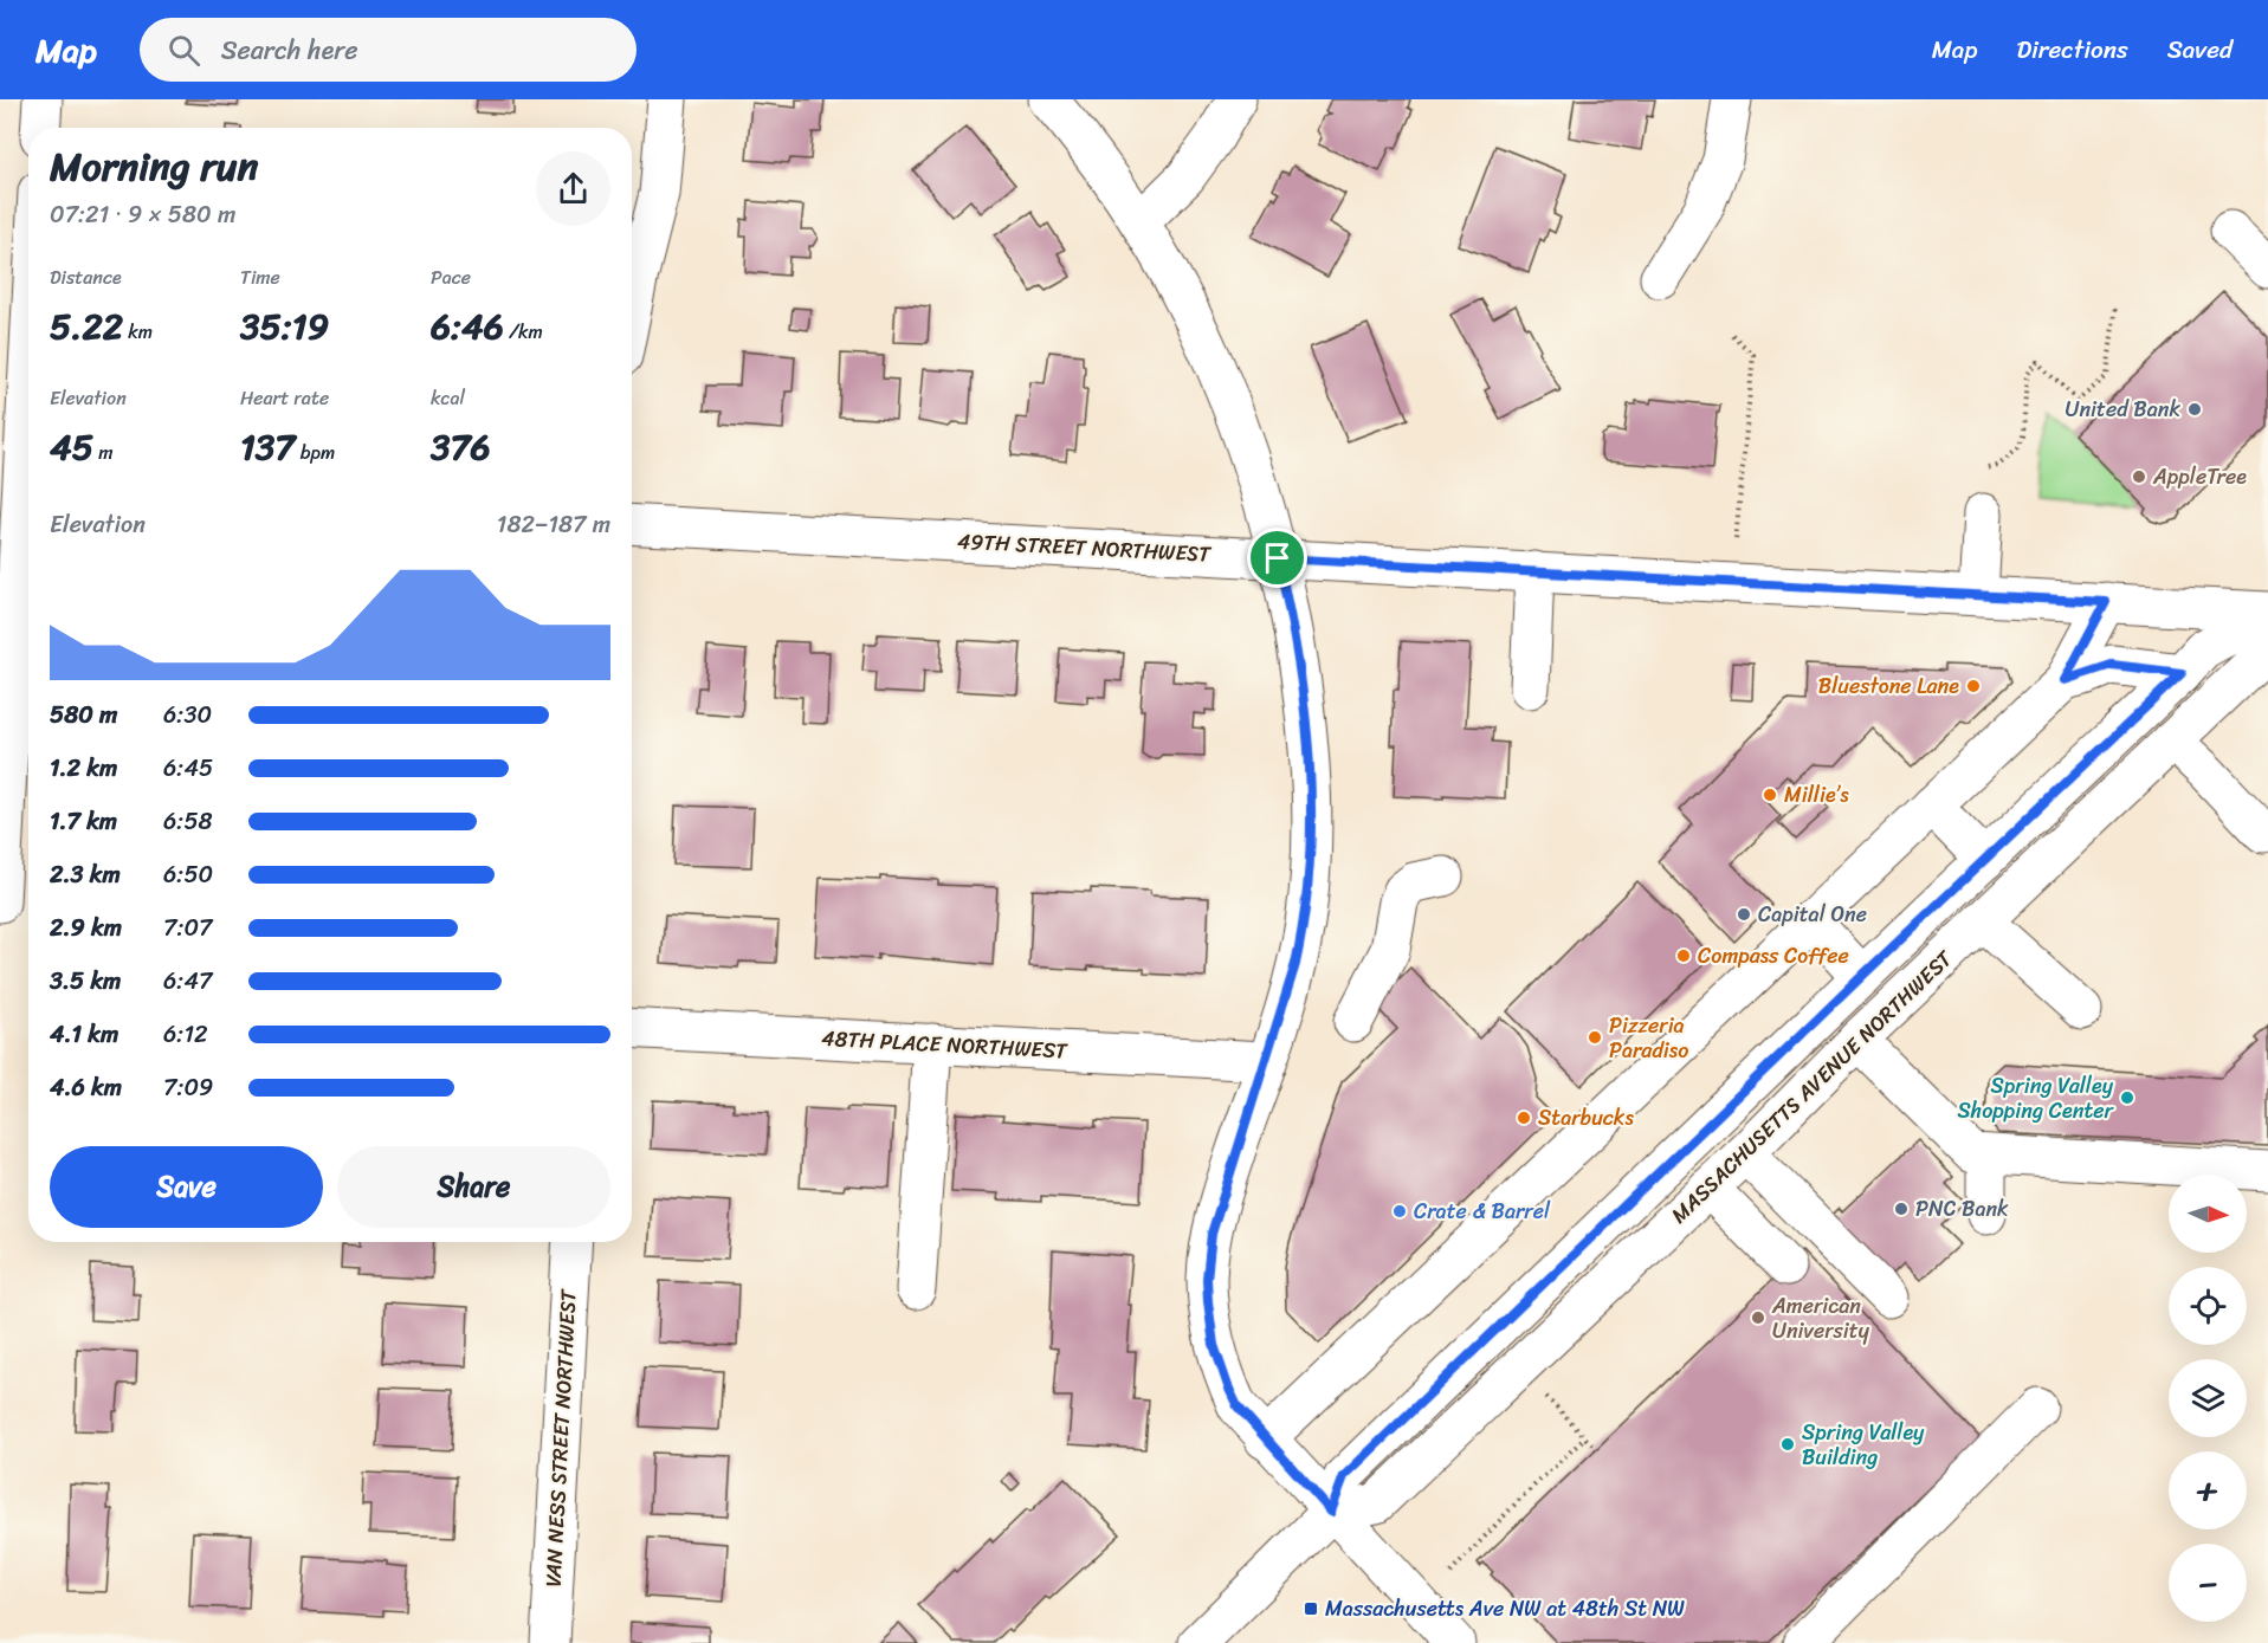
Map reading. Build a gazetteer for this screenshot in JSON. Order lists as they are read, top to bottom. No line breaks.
{"streets":{"street":["49TH STREET NORTHWEST","48TH PLACE NORTHWEST","MASSACHUSETTS AVENUE NORTHWEST","VAN NESS STREET NORTHWEST"]},"crossings":[["49TH STREET NORTHWEST","MASSACHUSETTS AVENUE NORTHWEST"]],"places":{"other":["United Bank","AppleTree","Bluestone Lane","Millie’s","Capital One","Compass Coffee","Pizzeria Paradiso","Spring Valley Shopping Center","Starbucks","PNC Bank","Crate & Barrel","American University","Spring Valley Building"],"transit":["Massachusetts Ave NW at 48th St NW"]},"north":"right","page":{"header":"Map","search":"Search here","nav":["Map","Directions","Saved"],"heading":["Morning run","07:21 · 9 × 580 m"],"stats":[["Distance","5.22 km"],["Time","35:19"],["Pace","6:46 /km"],["Elevation","45 m"],["Heart rate","137 bpm"],["kcal","376"]],"chart":["Elevation","182–187 m"],"list":[{"name":"580 m","note":"6:30"},{"name":"1.2 km","note":"6:45"},{"name":"1.7 km","note":"6:58"},{"name":"2.3 km","note":"6:50"},{"name":"2.9 km","note":"7:07"},{"name":"3.5 km","note":"6:47"},{"name":"4.1 km","note":"6:12"},{"name":"4.6 km","note":"7:09"}],"buttons":["Save","Share"],"map_buttons":["+","−"]}}
